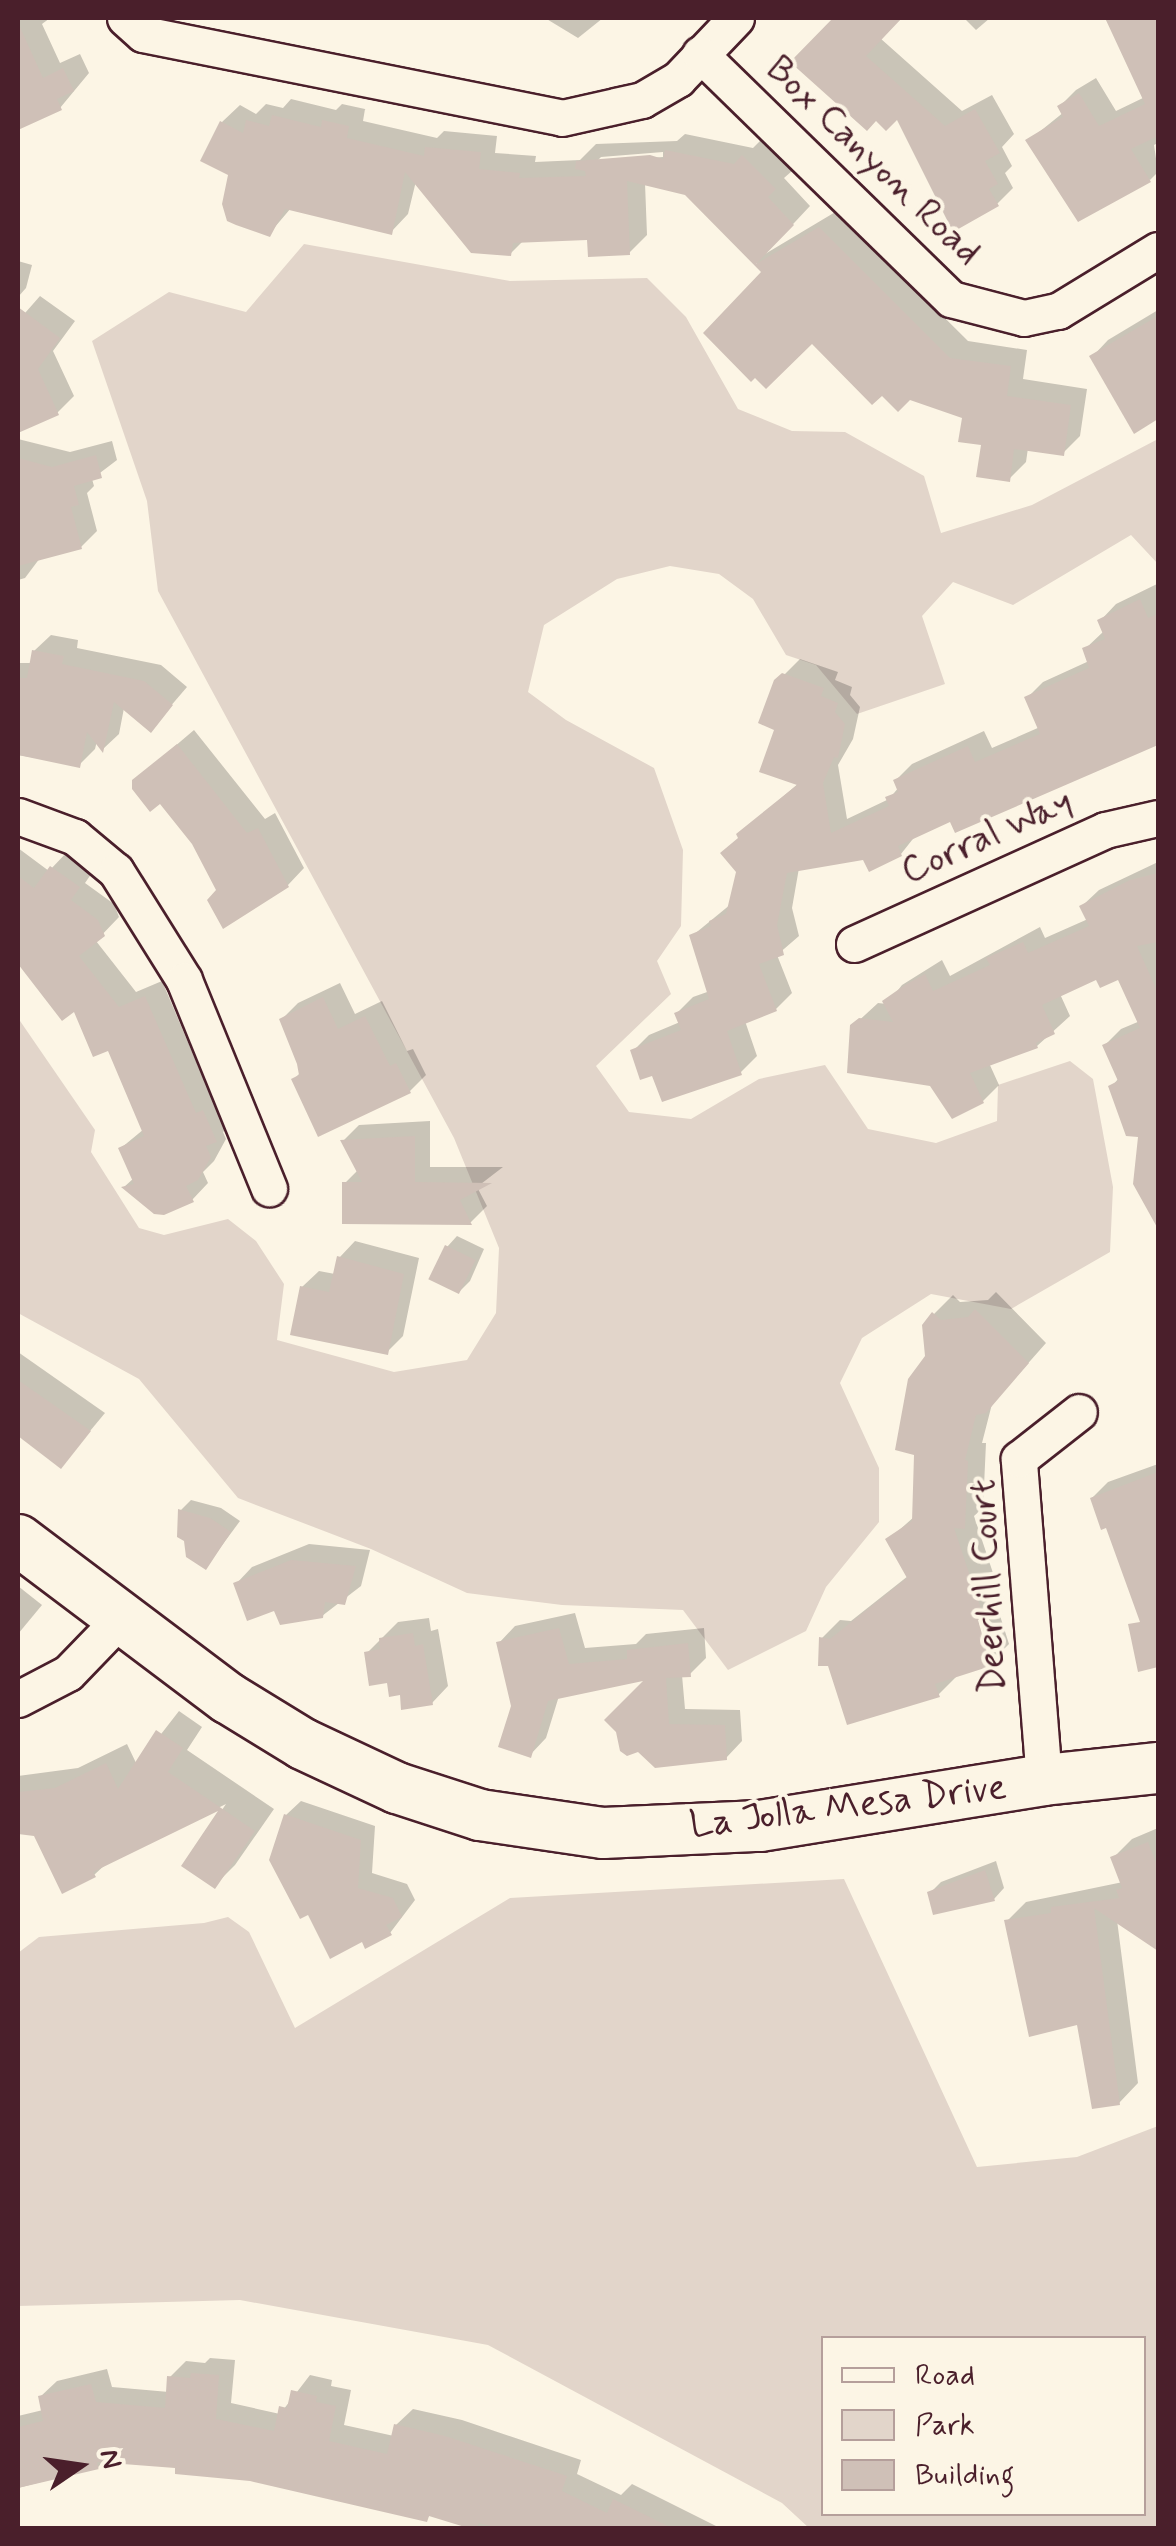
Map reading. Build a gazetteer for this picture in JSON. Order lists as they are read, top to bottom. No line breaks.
{"streets":{"street":["Box Canyon Road","Corral Way","Deerhill Court","La Jolla Mesa Drive"]},"crossings":[["Deerhill Court","La Jolla Mesa Drive"]],"legend":["Road","Park","Building"],"north":"right"}
